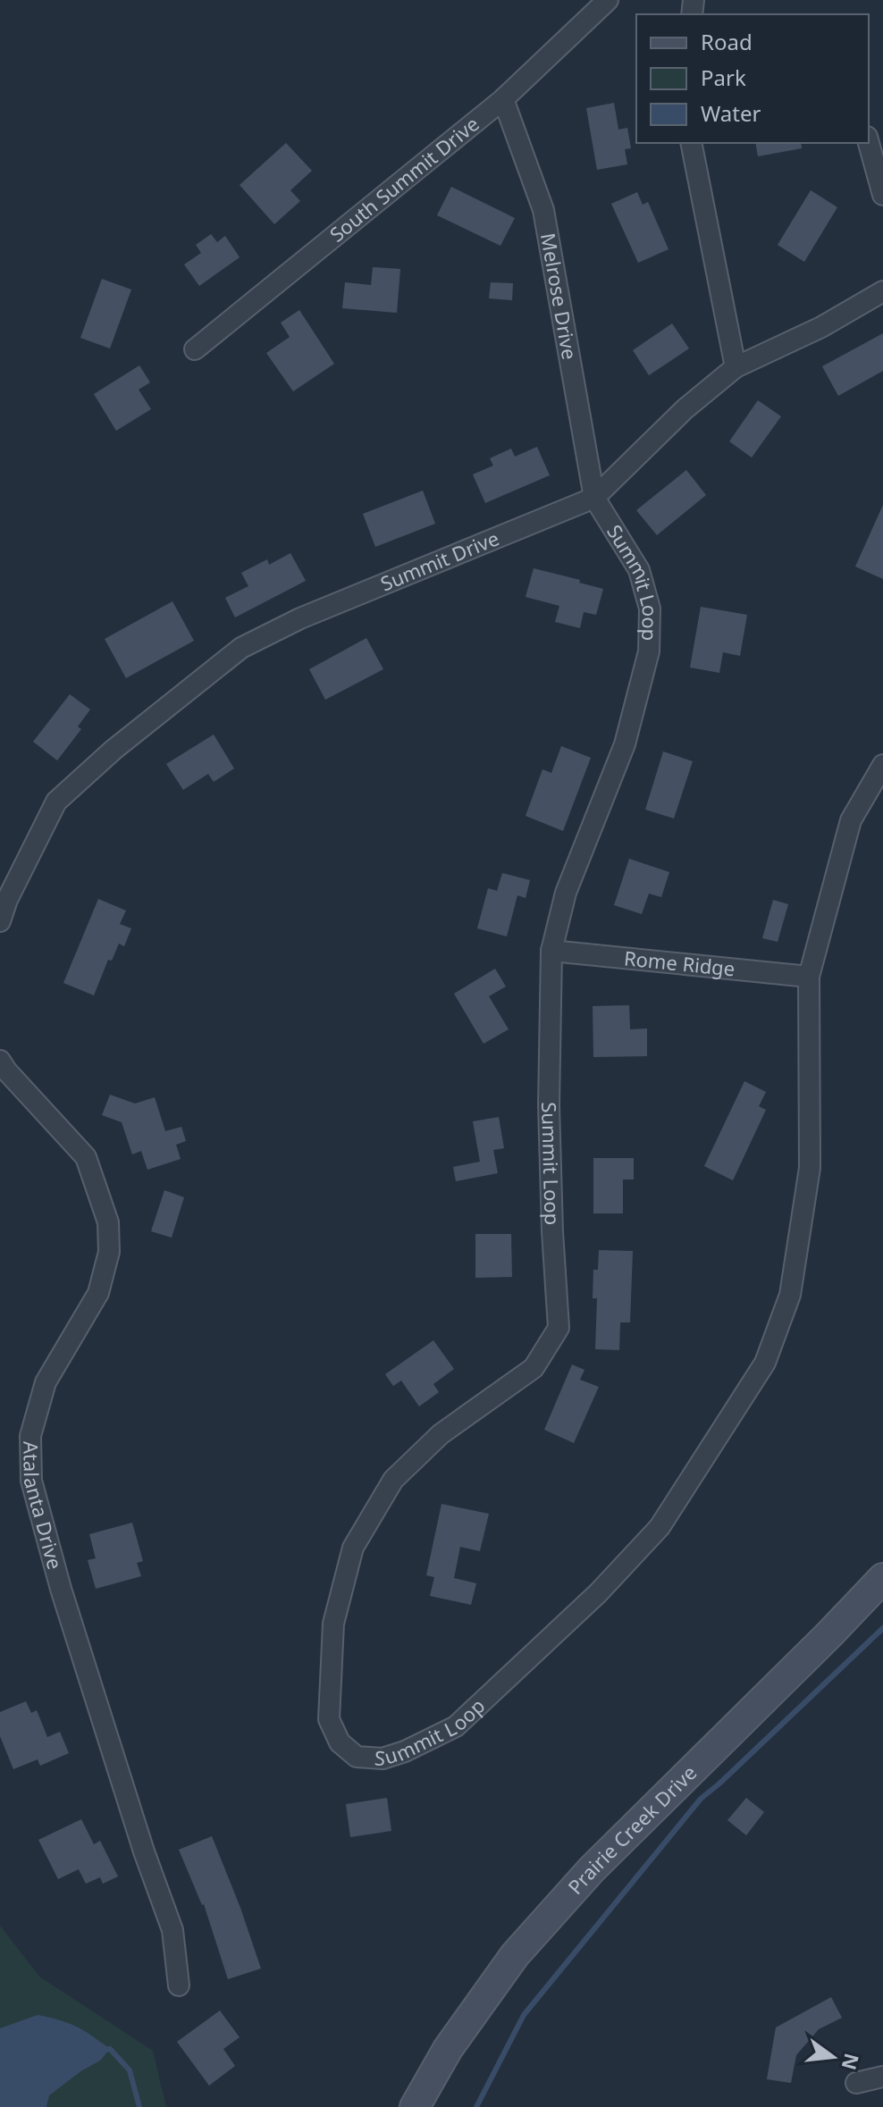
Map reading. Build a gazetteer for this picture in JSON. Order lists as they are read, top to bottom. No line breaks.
{"streets":{"main road":["Prairie Creek Drive"],"street":["South Summit Drive","Melrose Drive","Summit Drive","Summit Loop","Rome Ridge","Atalanta Drive"]},"crossings":[["South Summit Drive","Melrose Drive"],["Melrose Drive","Summit Drive"],["Melrose Drive","Summit Loop"],["Summit Drive","Summit Loop"],["Summit Loop","Rome Ridge"]],"legend":["Road","Park","Water"],"north":"right"}
